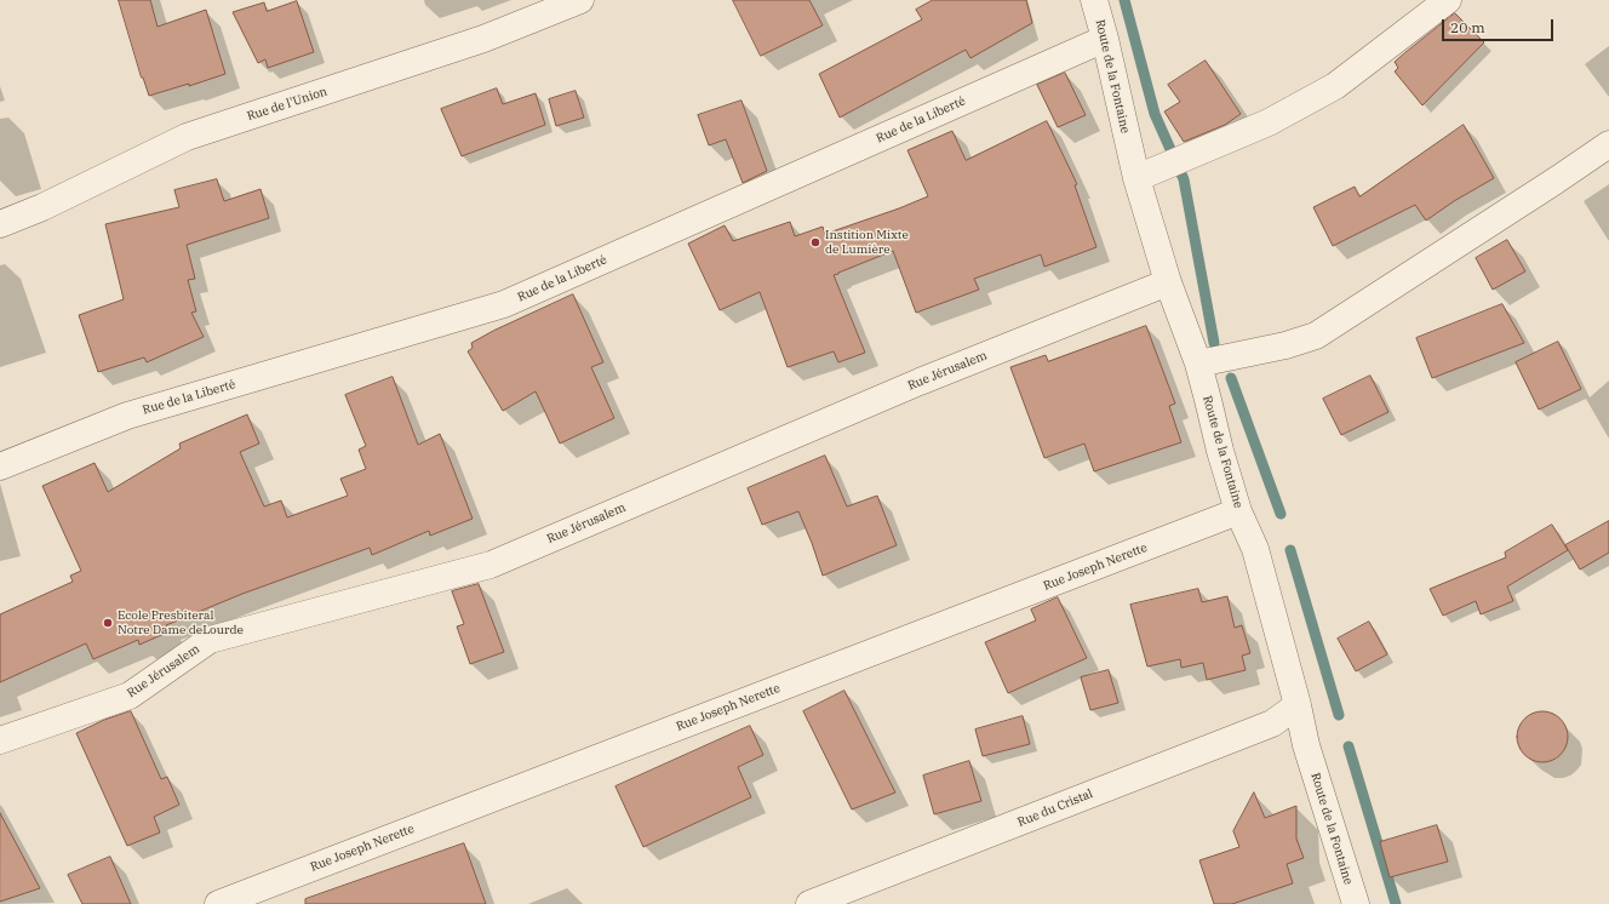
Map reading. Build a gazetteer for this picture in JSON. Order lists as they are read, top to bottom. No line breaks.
{"streets":{"street":["Route de la Fontaine","Rue de l'Union","Rue de la Liberté","Rue Jérusalem","Rue Joseph Nerette","Rue du Cristal"]},"crossings":[["Route de la Fontaine","Rue de la Liberté"],["Route de la Fontaine","Rue Jérusalem"],["Route de la Fontaine","Rue Joseph Nerette"],["Route de la Fontaine","Rue du Cristal"]],"places":["Instition Mixte de Lumière","Ecole Presbiteral Notre Dame deLourde"],"scale_bar":"20 m"}
